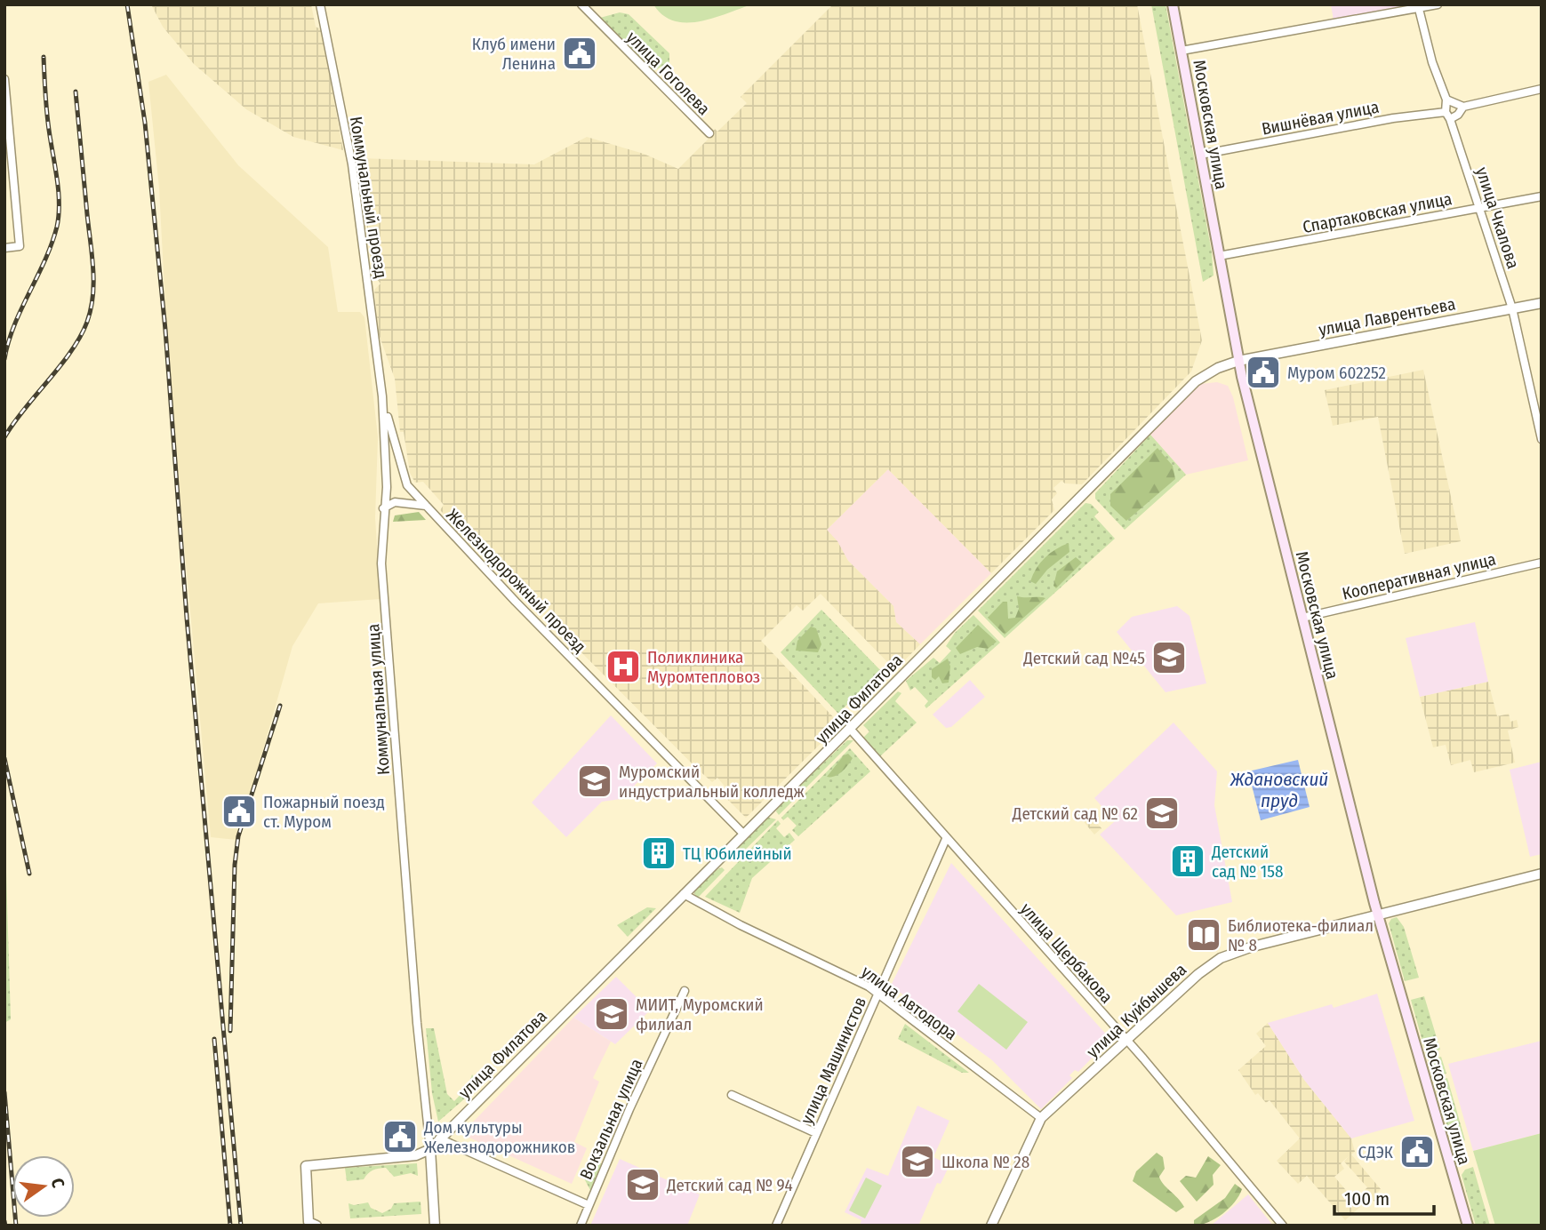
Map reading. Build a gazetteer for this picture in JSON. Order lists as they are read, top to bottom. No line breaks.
{"streets":{"main road":["Московская улица"],"street":["улица Гоголева","Вишнёвая улица","Коммунальный проезд","Спартаковская улица","улица Чкалова","улица Лаврентьева","Кооперативная улица","Железнодорожный проезд","улица Филатова","Коммунальная улица","улица Щербакова","улица Автодора","улица Куйбышева","улица Машинистов","Вокзальная улица"]},"crossings":[["Вишнёвая улица","Московская улица"],["Вишнёвая улица","улица Чкалова"],["Московская улица","Спартаковская улица"],["Московская улица","улица Лаврентьева"],["Московская улица","Кооперативная улица"],["Московская улица","улица Филатова"],["Московская улица","улица Куйбышева"],["Коммунальный проезд","Железнодорожный проезд"],["Коммунальный проезд","Коммунальная улица"],["Спартаковская улица","улица Чкалова"],["улица Чкалова","улица Лаврентьева"],["улица Лаврентьева","улица Филатова"],["Железнодорожный проезд","улица Филатова"],["Железнодорожный проезд","Коммунальная улица"],["улица Филатова","Коммунальная улица"],["улица Филатова","улица Щербакова"],["улица Филатова","улица Автодора"],["улица Щербакова","улица Куйбышева"],["улица Щербакова","улица Машинистов"],["улица Автодора","улица Куйбышева"],["улица Автодора","улица Машинистов"]],"water":["Ждановский пруд"],"places":{"public building":["Клуб имени Ленина","Муром 602252","Пожарный поезд ст. Муром","Дом культуры Железнодорожников","СДЭК"],"school or university":["Детский сад №45","Муромский индустриальный колледж","Детский сад № 62","МИИТ, Муромский филиал","Школа № 28","Детский сад № 94"],"hospital":["Поликлиника Муромтепловоз"],"building":["ТЦ Юбилейный","Детский сад № 158"],"library":["Библиотека-филиал № 8"]},"scale_bar":"100 m","north":"right"}
